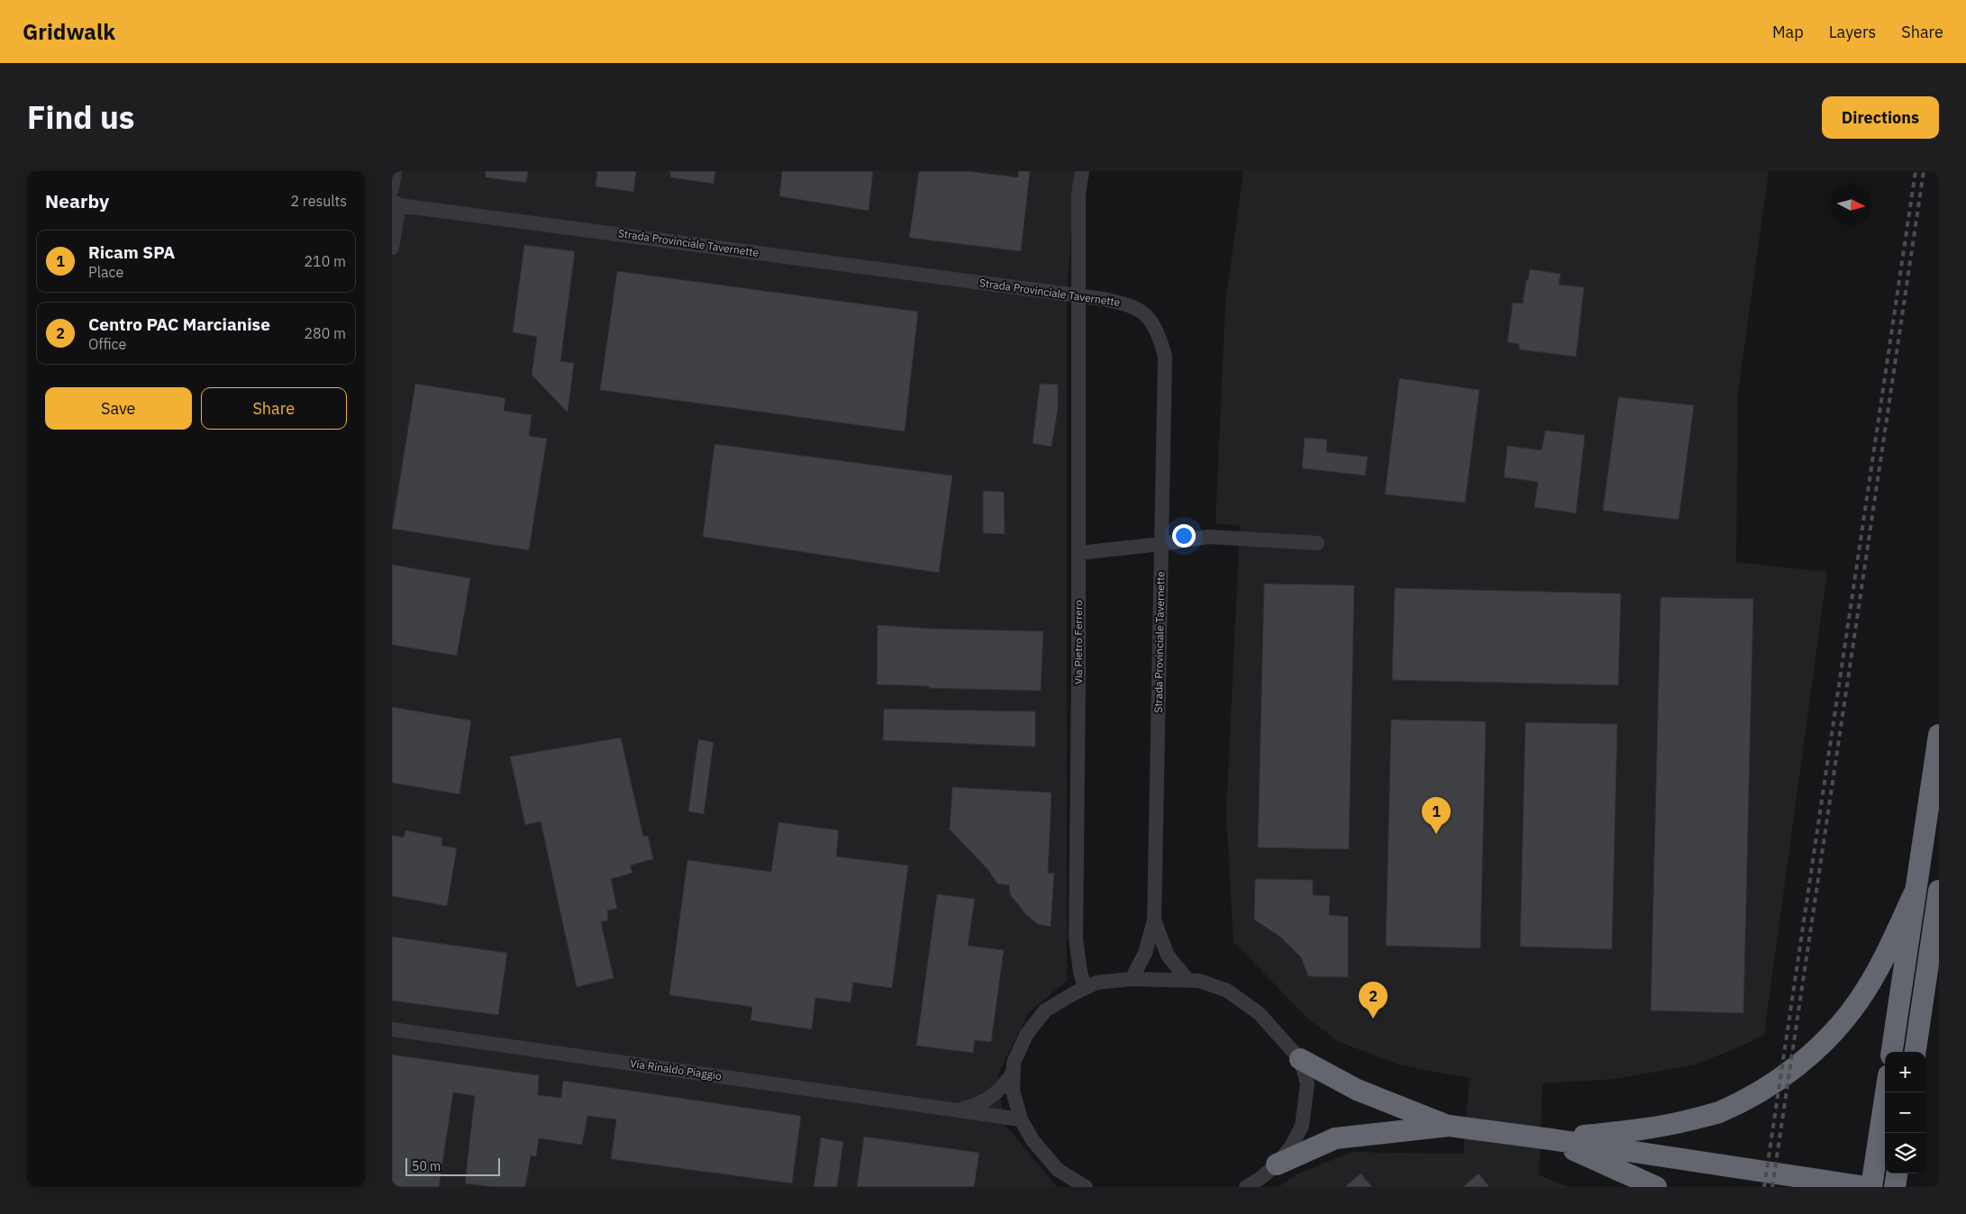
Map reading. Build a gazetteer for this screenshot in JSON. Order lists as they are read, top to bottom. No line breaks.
{"streets":{"street":["Strada Provinciale Tavernette","Via Pietro Ferrero","Via Rinaldo Piaggio"]},"crossings":[["Strada Provinciale Tavernette","Via Pietro Ferrero"]],"scale_bar":"50 m","north":"right","page":{"header":"Gridwalk","nav":["Map","Layers","Share"],"title":"Find us","buttons":["Directions",["Save","Share"]],"heading":["Nearby","2 results"],"list":[{"mark":"1","name":"Ricam SPA","note":"Place","value":"210 m"},{"mark":"2","name":"Centro PAC Marcianise","note":"Office","value":"280 m"}],"pins":["1","2"],"map_buttons":["+","−"],"scale":"50 m"}}
